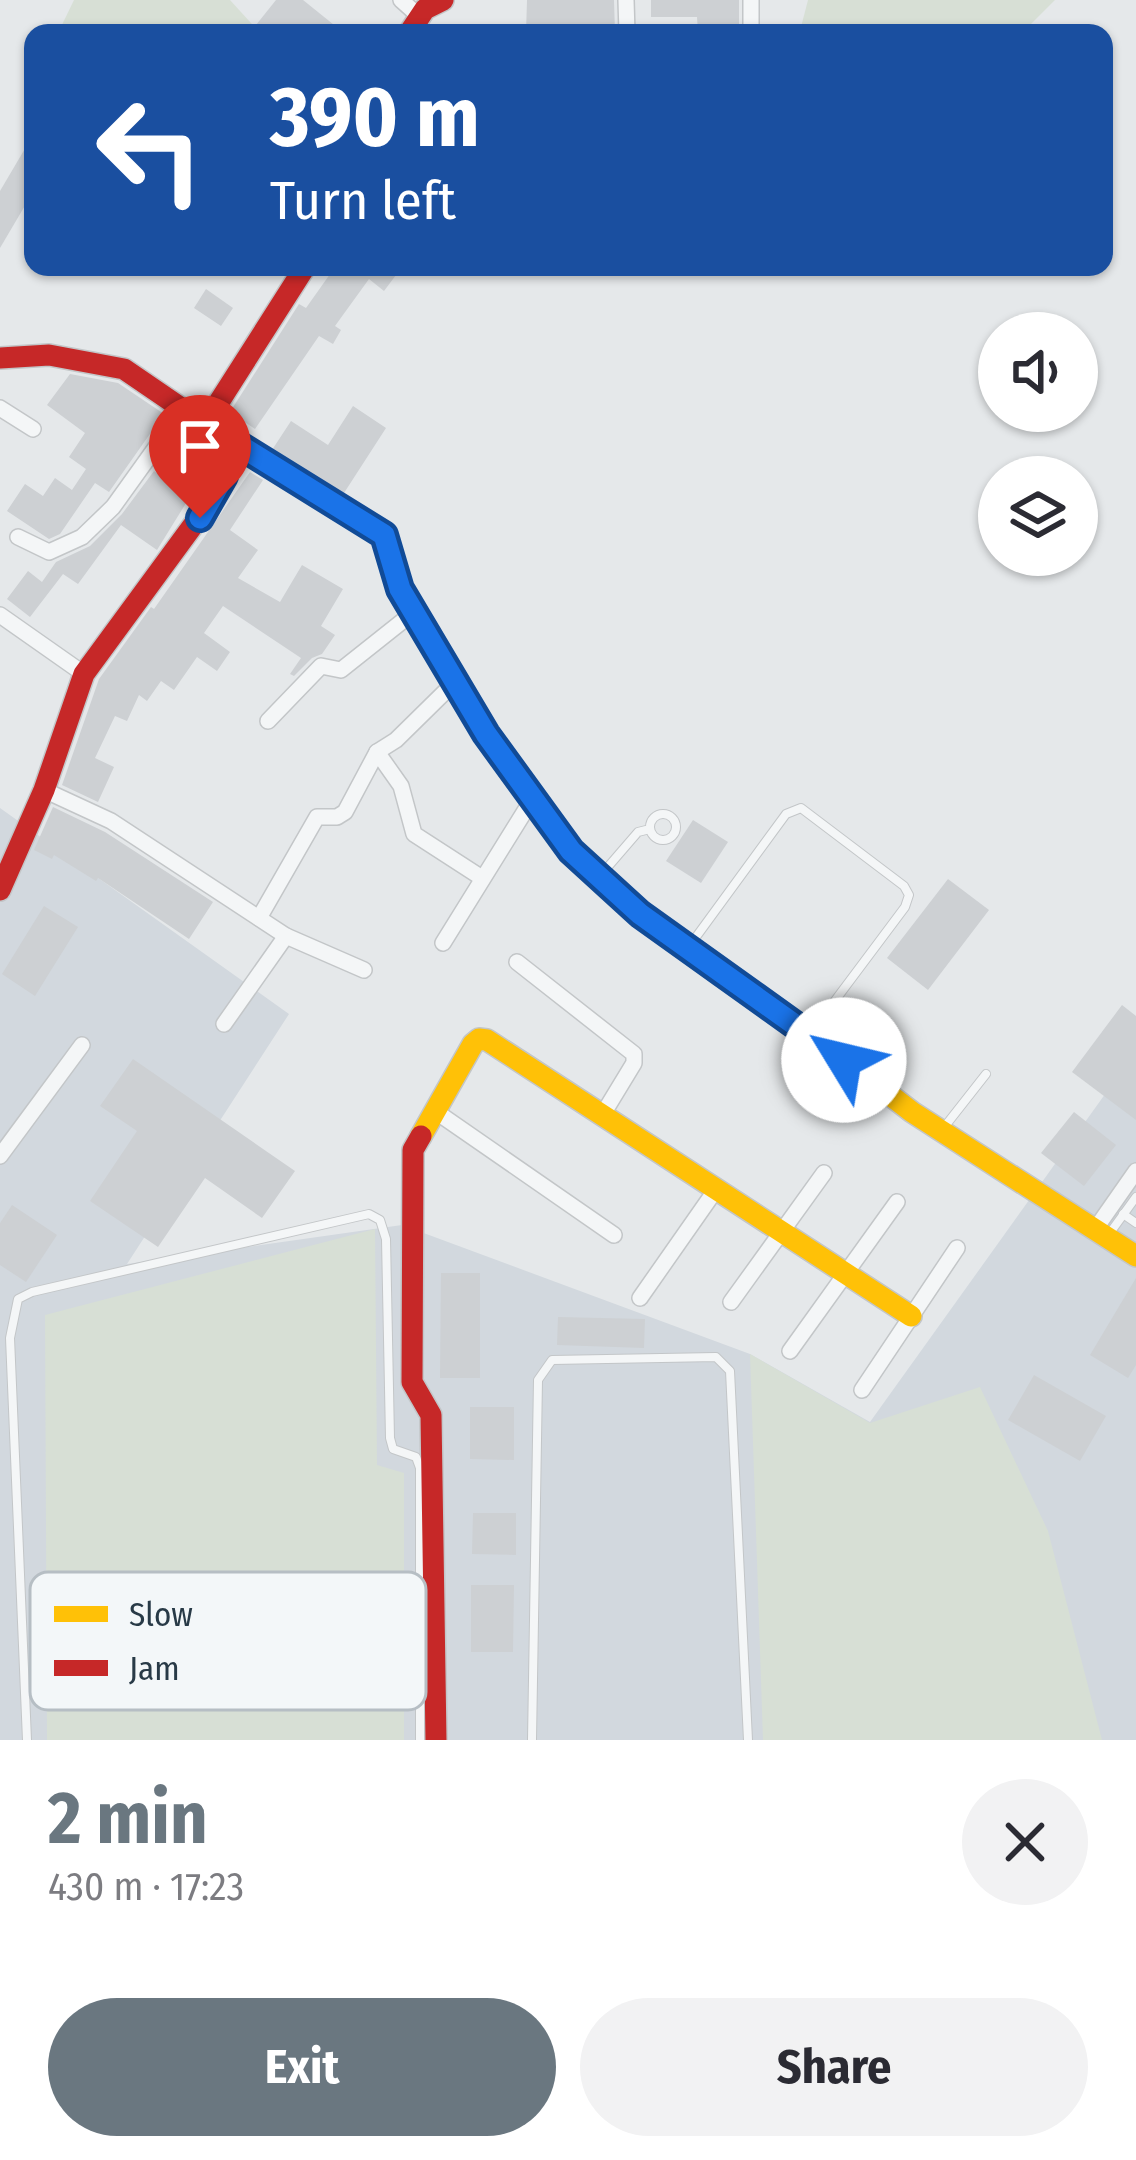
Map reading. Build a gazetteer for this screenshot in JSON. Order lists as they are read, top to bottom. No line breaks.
{"legend":["Slow","Jam"],"page":{"turn":["390 m","Turn left"],"heading":["2 min","430 m · 17:23"],"buttons":["Exit","Share"]}}
